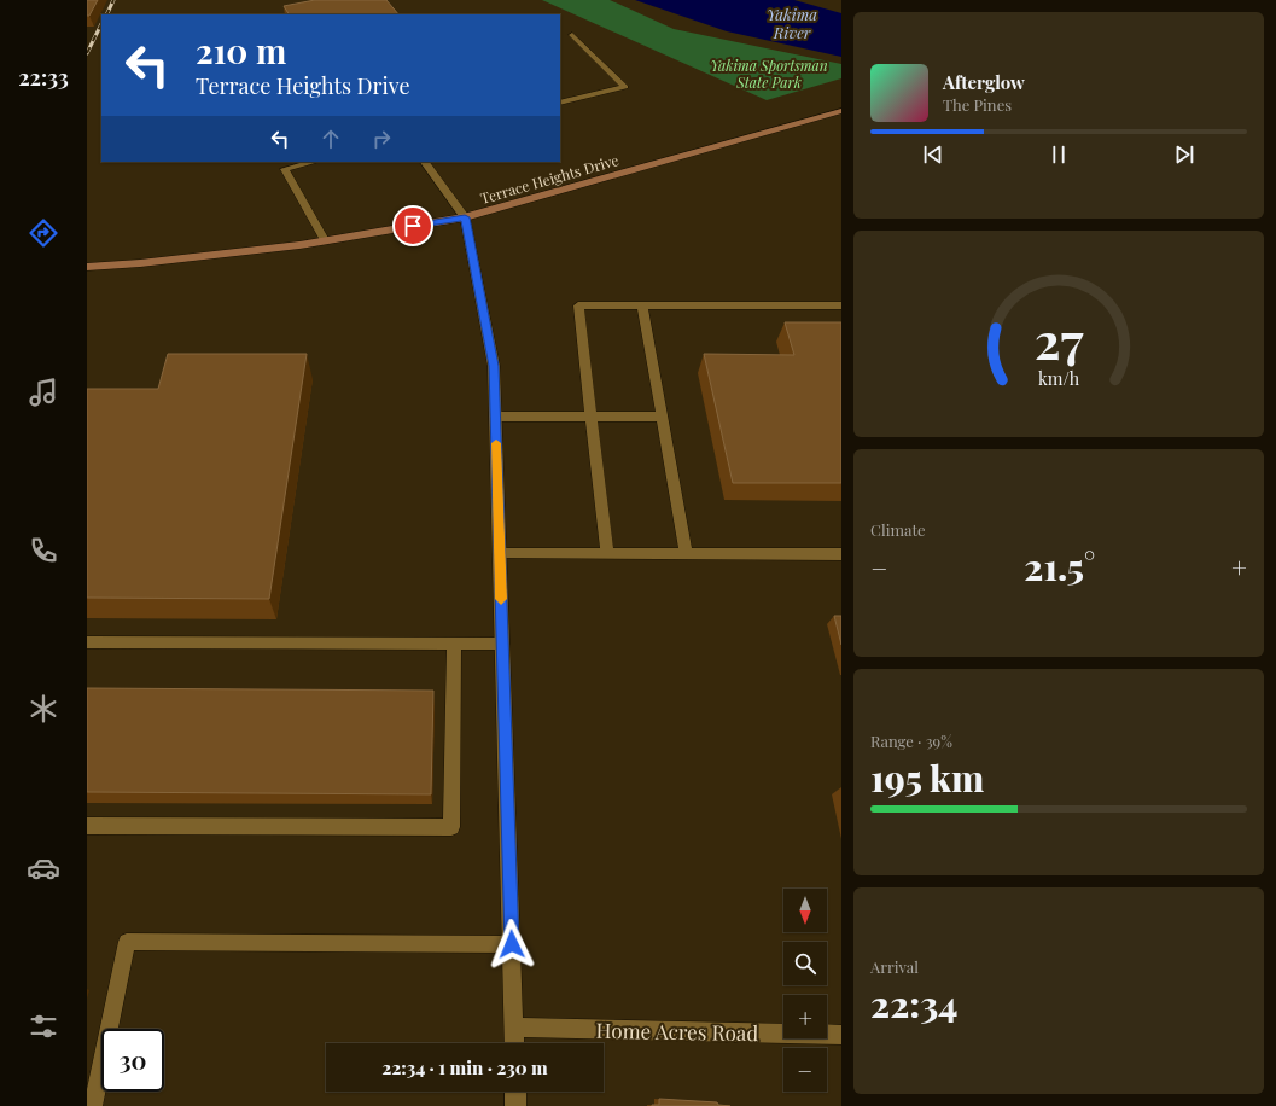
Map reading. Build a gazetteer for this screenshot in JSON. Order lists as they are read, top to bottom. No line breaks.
{"streets":{"main road":["Terrace Heights Drive"],"street":["Home Acres Road"]},"water":["Yakima River"],"parks":["Yakima Sportsman State Park"],"north":"bottom","page":{"tabs":"22:33","turn":["210 m","Terrace Heights Drive"],"song":["Afterglow","The Pines"],"tile":["Climate",["Range · 39%","195 km"],["Arrival","22:34"]],"heat":["−","21.5°","+"],"map_buttons":["+","−"],"limit":"30","trip":"22:34 · 1 min · 230 m","gauge":["27","km/h"]}}
